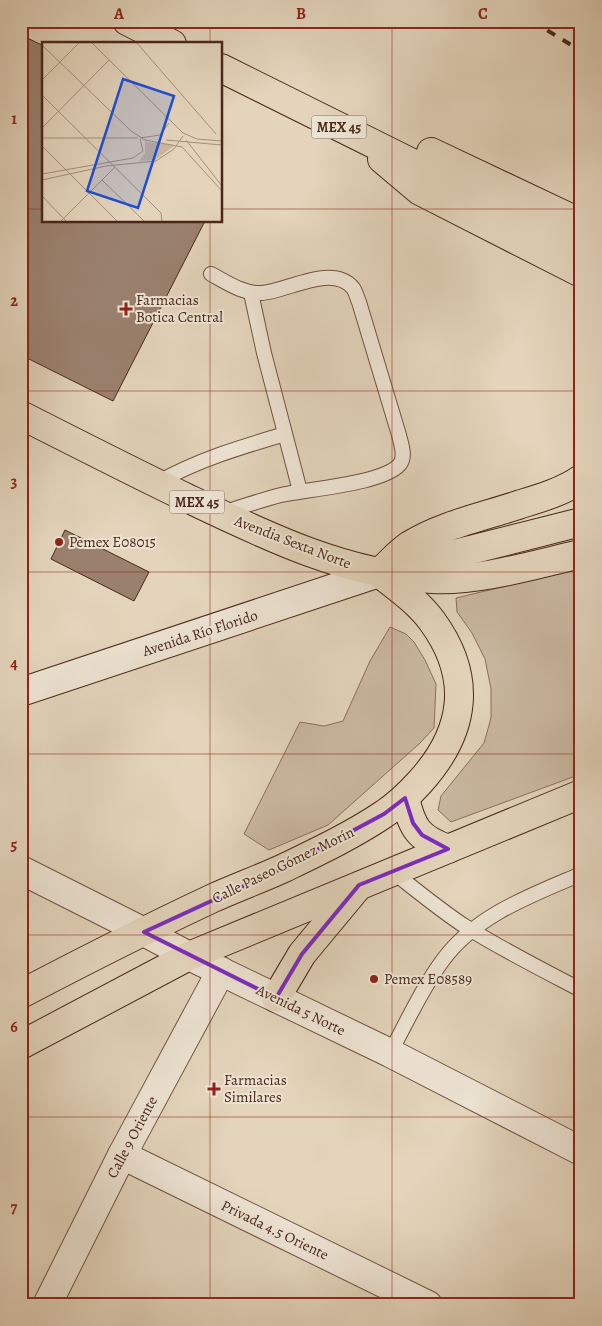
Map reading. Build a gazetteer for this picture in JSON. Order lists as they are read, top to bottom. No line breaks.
{"streets":{"main road":["MEX 45","Avendia Sexta Norte","Calle Paseo Gómez Morín"],"street":["Avenida Río Florido","Avenida 5 Norte","Calle 9 Oriente","Privada 4.5 Oriente"]},"crossings":[["Avendia Sexta Norte","Avenida Río Florido"],["Avendia Sexta Norte","Calle Paseo Gómez Morín"],["Avenida Río Florido","Calle Paseo Gómez Morín"],["Calle Paseo Gómez Morín","Avenida 5 Norte"],["Avenida 5 Norte","Calle 9 Oriente"],["Calle 9 Oriente","Privada 4.5 Oriente"]],"places":{"health":["Farmacias Botica Central","Farmacias Similares"],"other":["Pemex E08015","Pemex E08589"]},"grid":{"columns":["A","B","C"],"rows":["1","2","3","4","5","6","7"]}}
